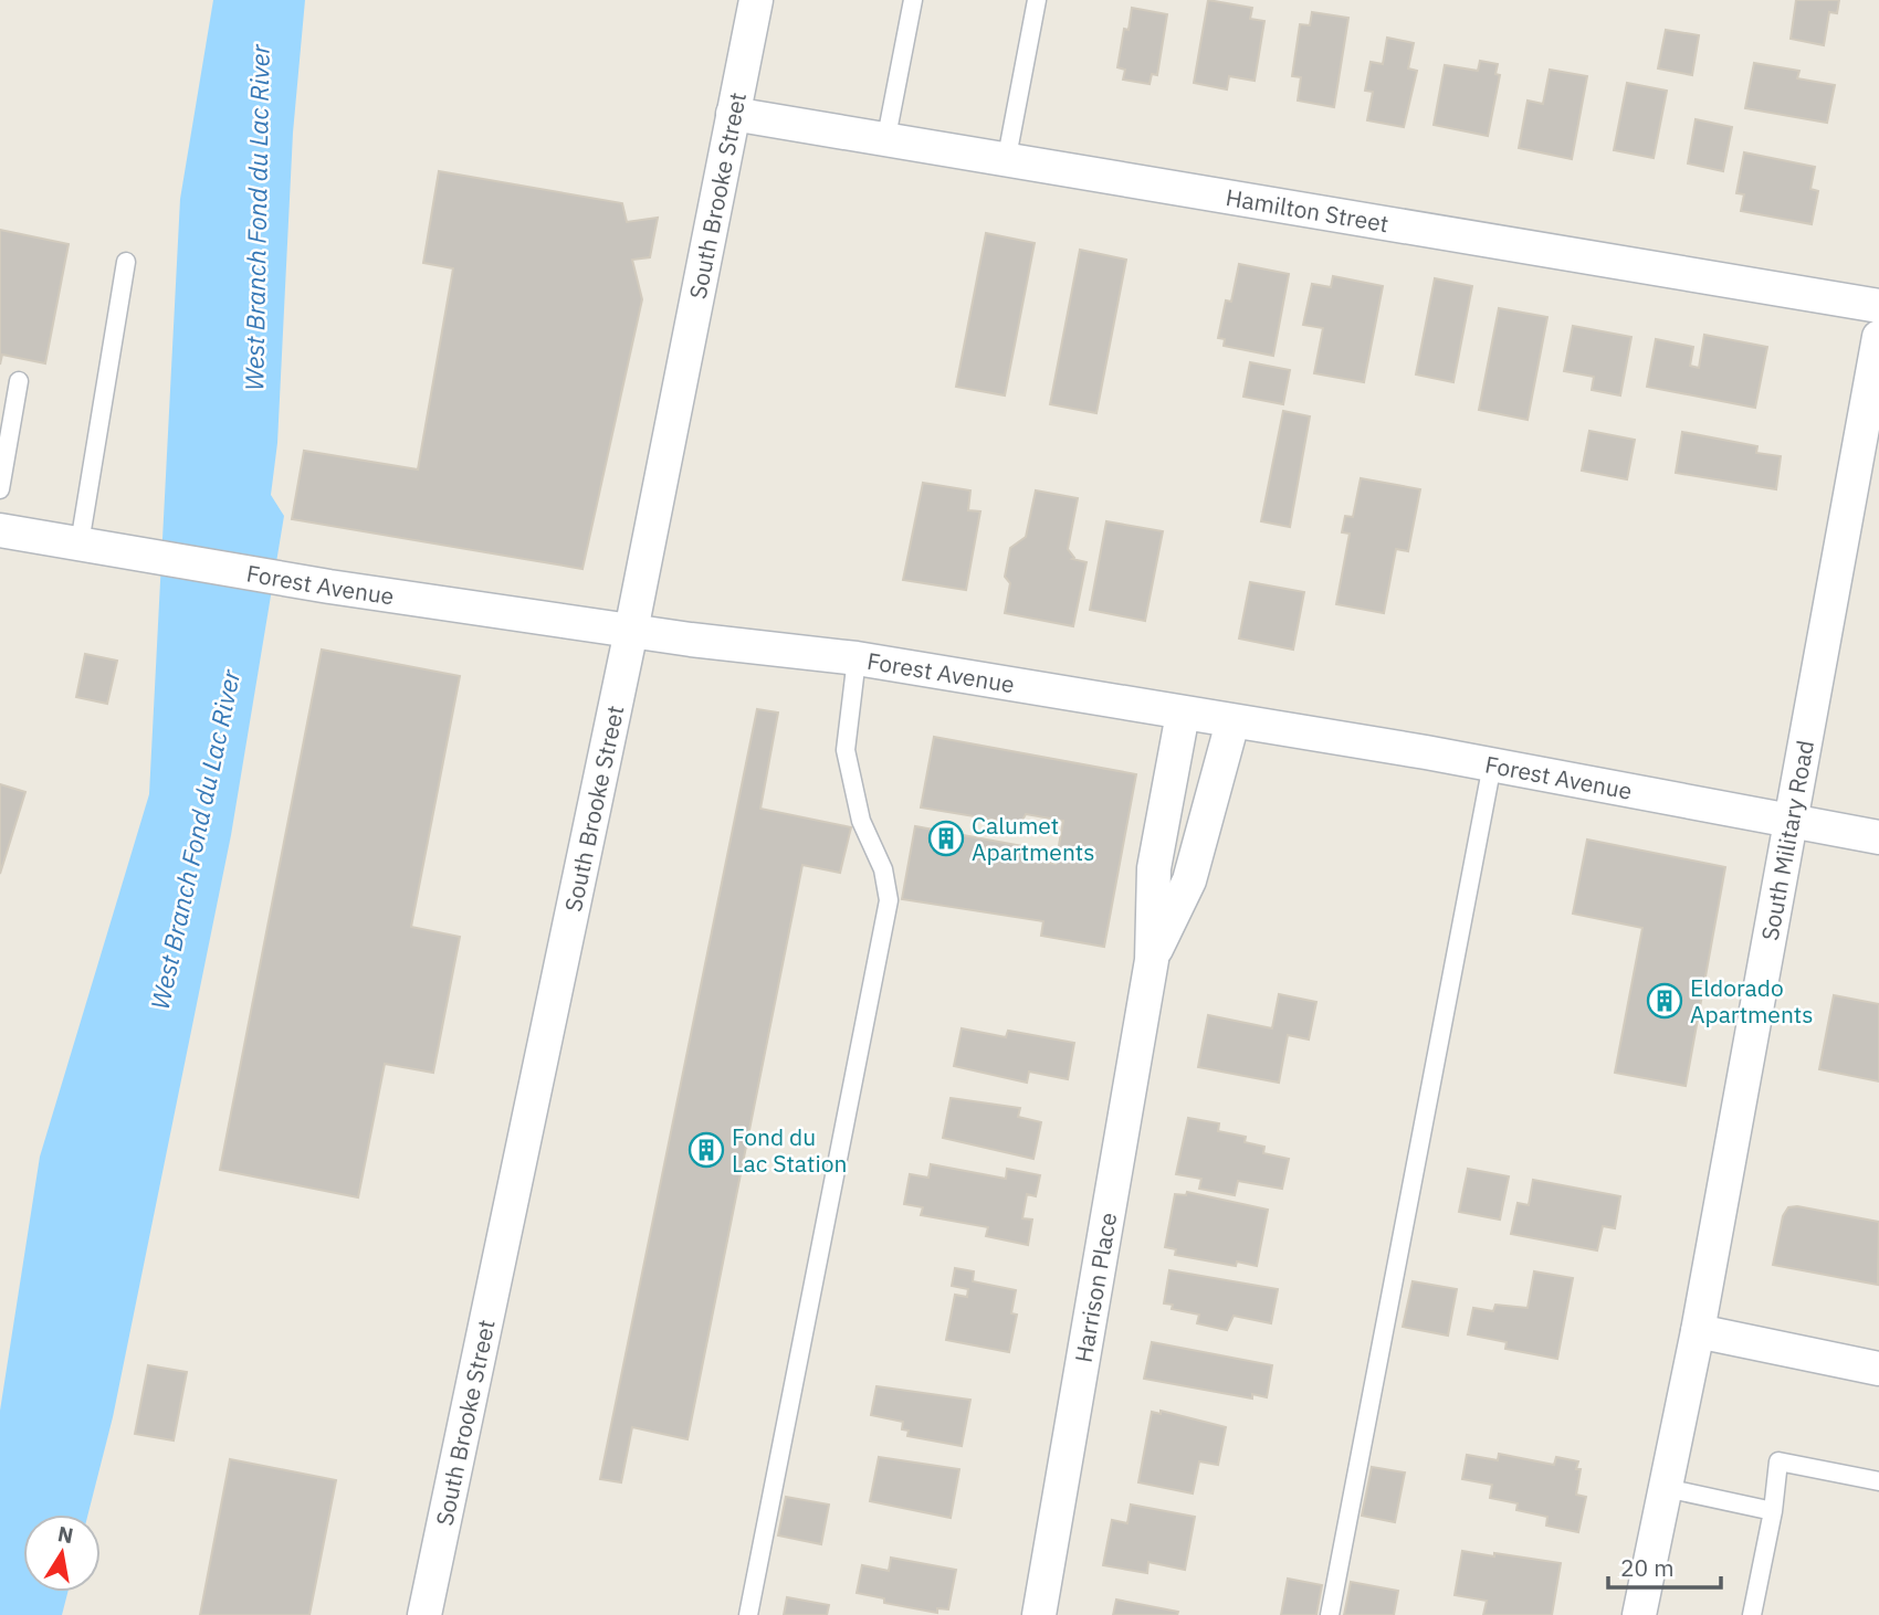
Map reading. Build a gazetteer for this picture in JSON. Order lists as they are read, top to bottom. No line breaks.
{"streets":{"street":["South Brooke Street","Hamilton Street","Forest Avenue","South Military Road","Harrison Place"]},"crossings":[["South Brooke Street","Hamilton Street"],["South Brooke Street","Forest Avenue"],["Forest Avenue","South Military Road"],["Forest Avenue","Harrison Place"]],"water":["West Branch Fond du Lac River"],"places":{"building":["Calumet Apartments","Eldorado Apartments","Fond du Lac Station"]},"scale_bar":"20 m","north":"top"}
